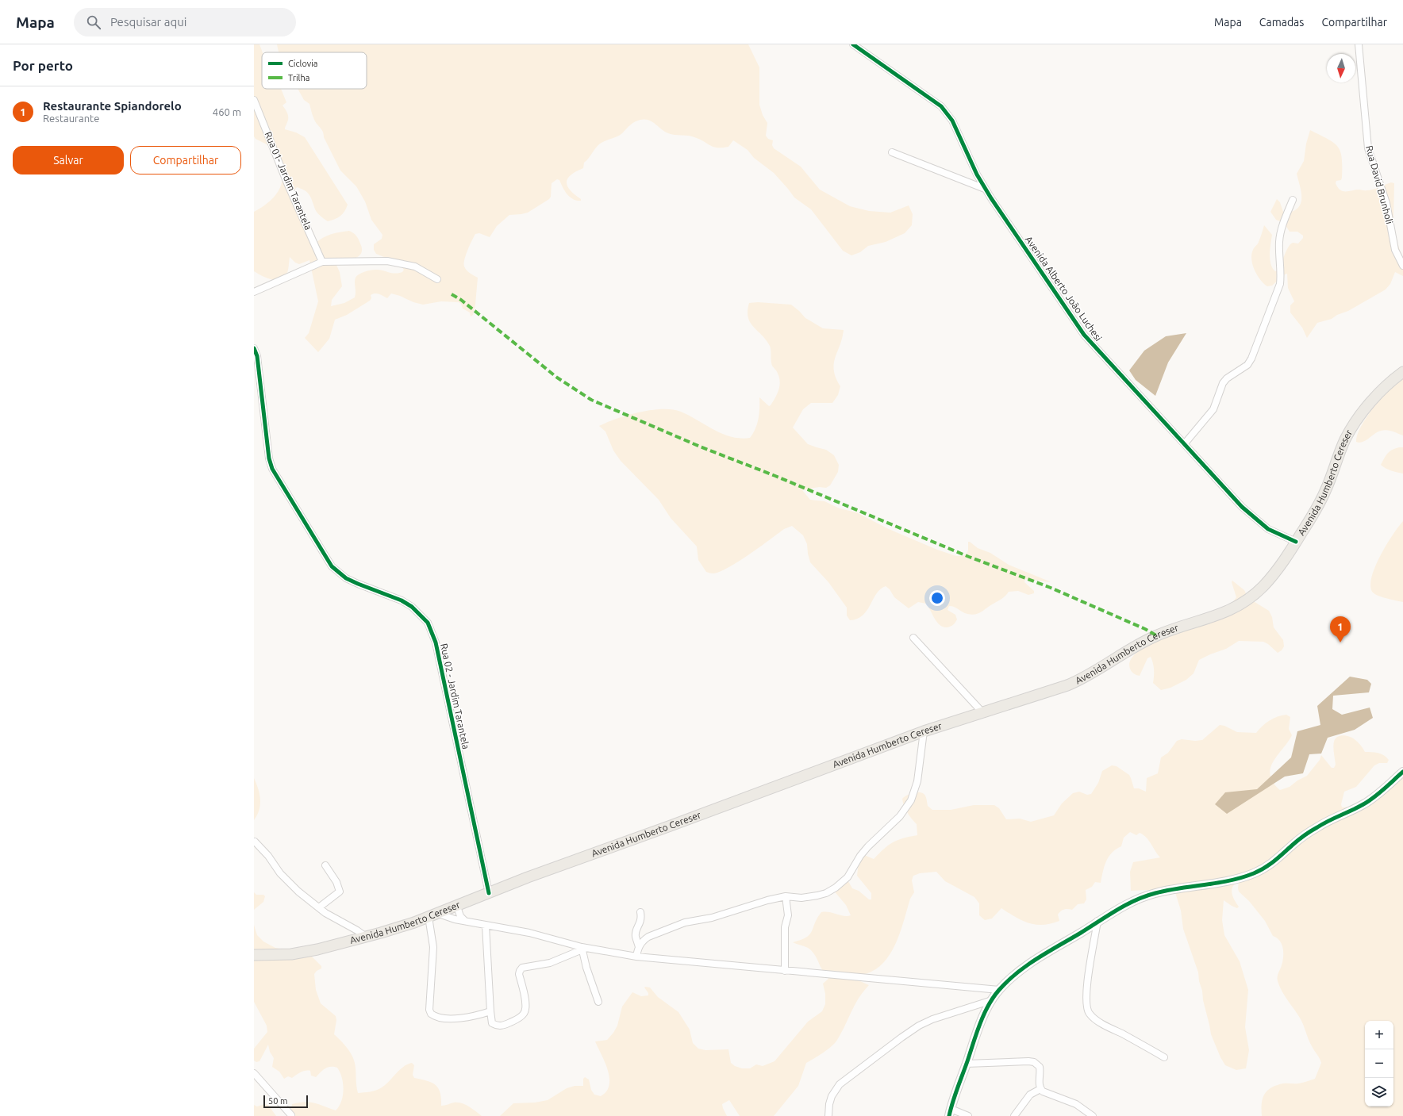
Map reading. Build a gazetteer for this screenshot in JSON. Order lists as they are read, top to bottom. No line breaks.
{"streets":{"main road":["Avenida Humberto Cereser"],"street":["Rua 01- Jardim Tarantela","Rua David Brunholi","Avenida Alberto João Luchesi","Rua 02 - Jardim Tarantela"]},"crossings":[["Avenida Alberto João Luchesi","Avenida Humberto Cereser"],["Avenida Humberto Cereser","Rua 02 - Jardim Tarantela"]],"legend":["Ciclovia","Trilha"],"scale_bar":"50 m","north":"bottom","page":{"header":"Mapa","search":"Pesquisar aqui","nav":["Mapa","Camadas","Compartilhar"],"heading":"Por perto","list":[{"mark":"1","name":"Restaurante Spiandorelo","note":"Restaurante","value":"460 m"}],"buttons":["Salvar","Compartilhar"],"pins":"1","map_buttons":["+","−"],"scale":"50 m"}}
